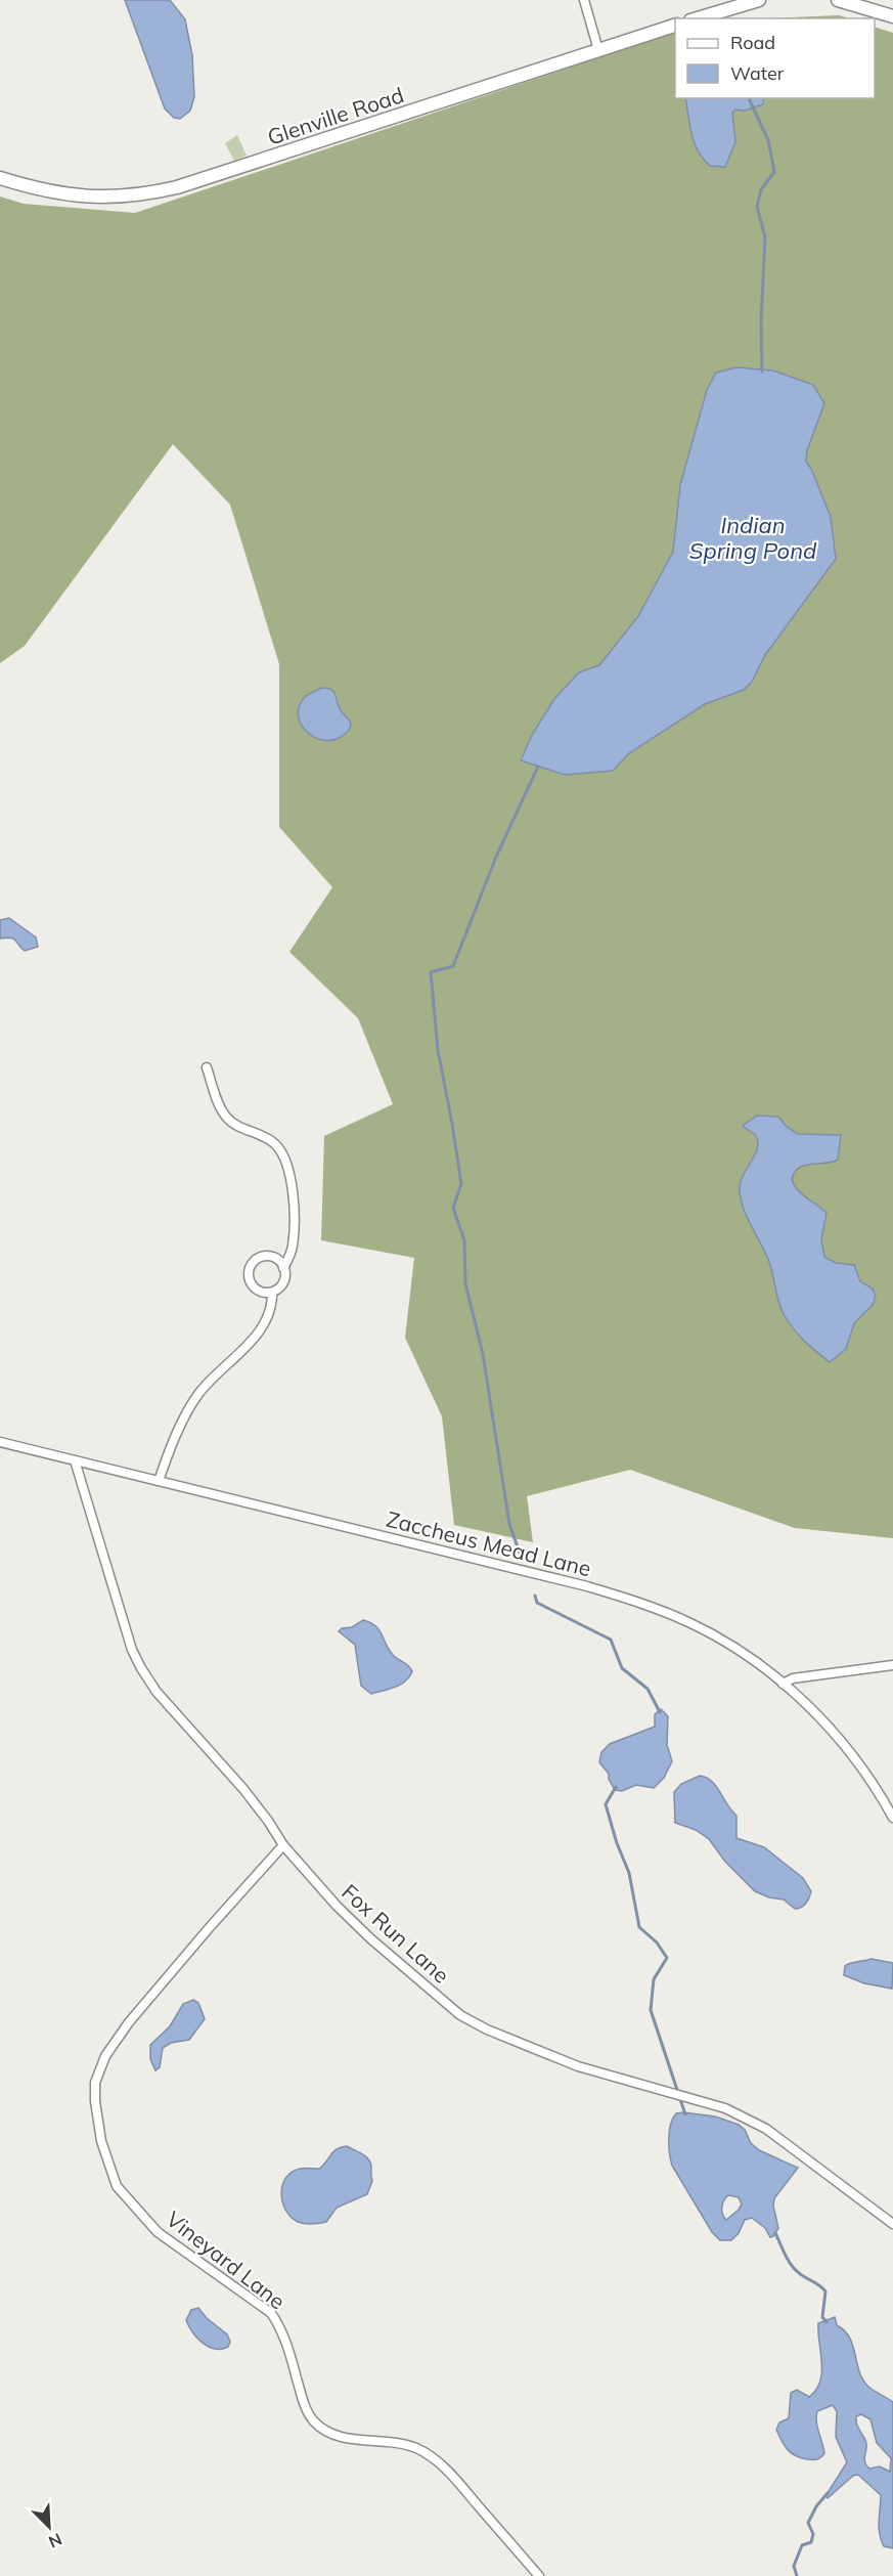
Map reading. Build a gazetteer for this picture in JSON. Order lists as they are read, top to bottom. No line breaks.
{"streets":{"main road":["Glenville Road"],"street":["Zaccheus Mead Lane","Fox Run Lane","Vineyard Lane"]},"crossings":[["Zaccheus Mead Lane","Fox Run Lane"],["Fox Run Lane","Vineyard Lane"]],"water":["Indian Spring Pond"],"legend":["Road","Water"],"north":"bottom right"}
